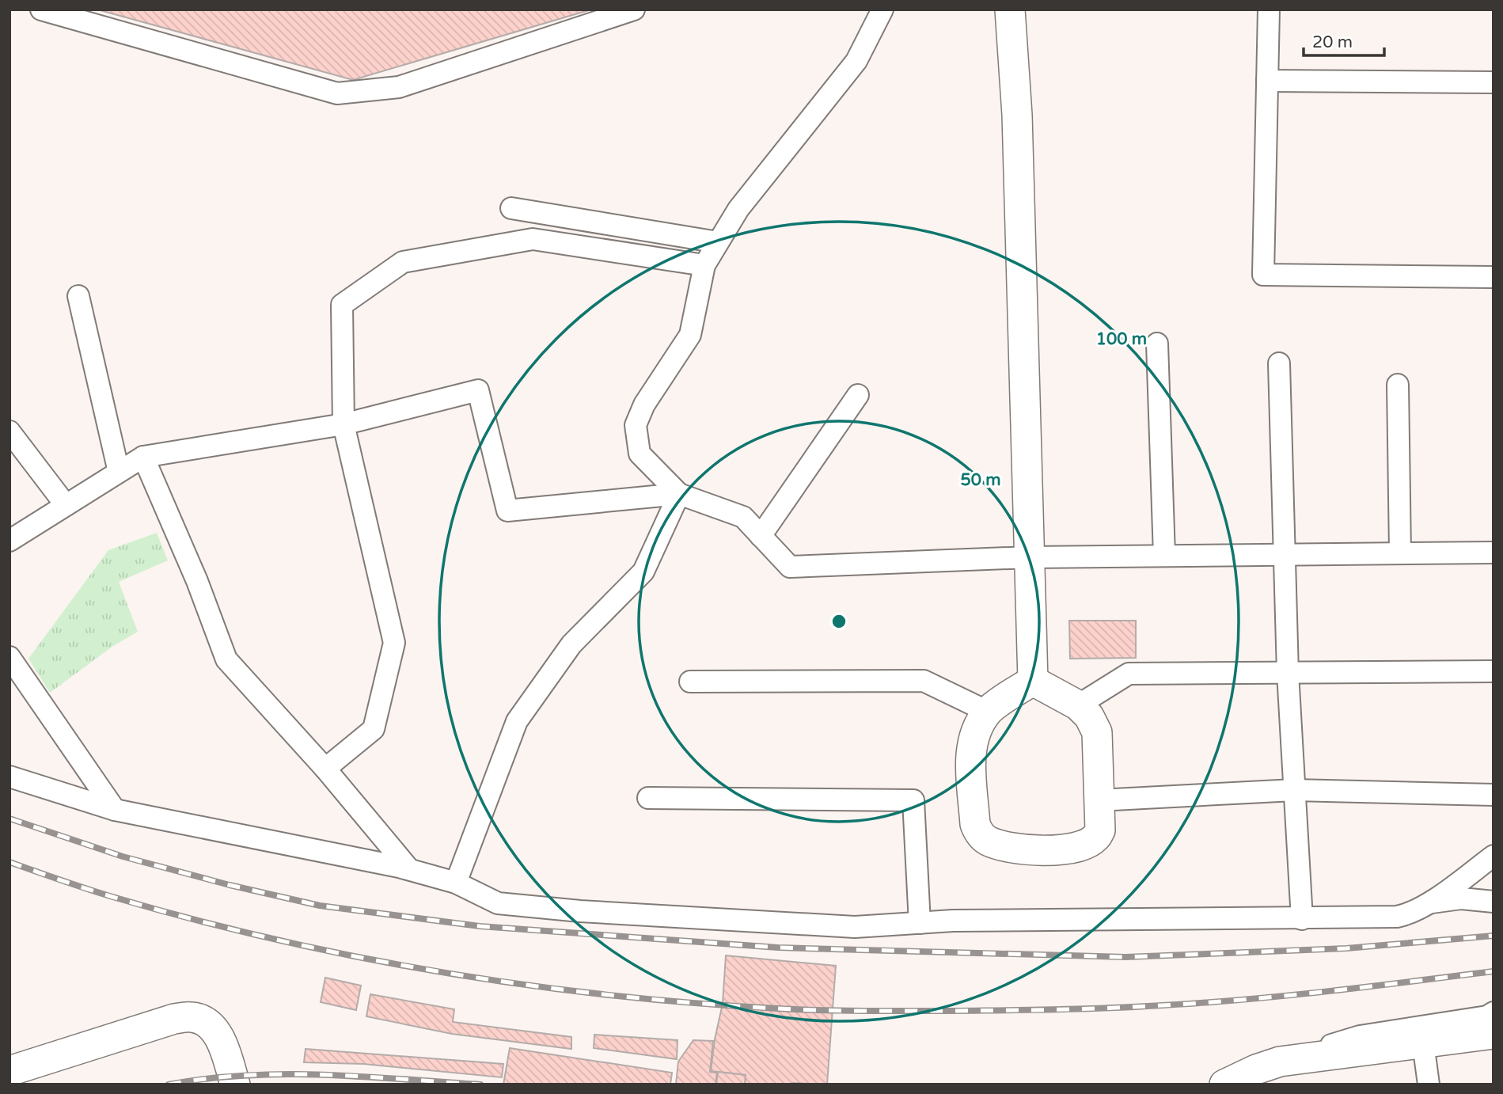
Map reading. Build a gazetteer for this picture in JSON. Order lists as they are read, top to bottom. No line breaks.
{"scale_bar":"20 m","rings":["100 m","50 m"]}
